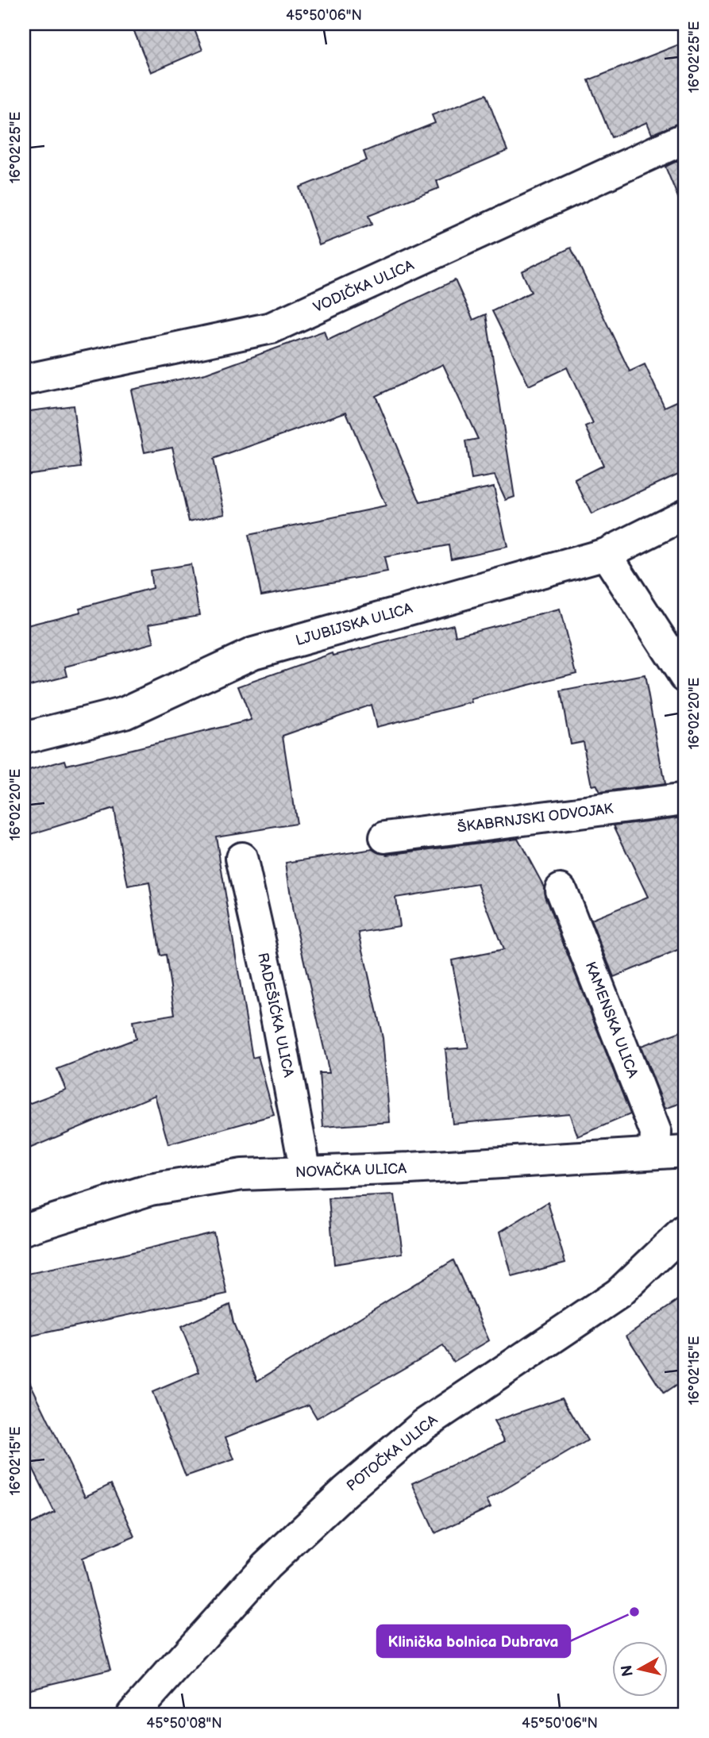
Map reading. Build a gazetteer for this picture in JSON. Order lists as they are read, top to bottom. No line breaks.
{"streets":{"street":["VODIČKA ULICA","LJUBIJSKA ULICA","ŠKABRNJSKI ODVOJAK","RADEŠIĆKA ULICA","KAMENSKA ULICA","NOVAČKA ULICA","POTOČKA ULICA"]},"crossings":[["RADEŠIĆKA ULICA","NOVAČKA ULICA"],["KAMENSKA ULICA","NOVAČKA ULICA"]],"places":["Klinička bolnica Dubrava"],"north":"left","coordinates":["45°50'06\"N","16°02'25\"E","16°02'20\"E","16°02'15\"E","45°50'08\"N"]}
